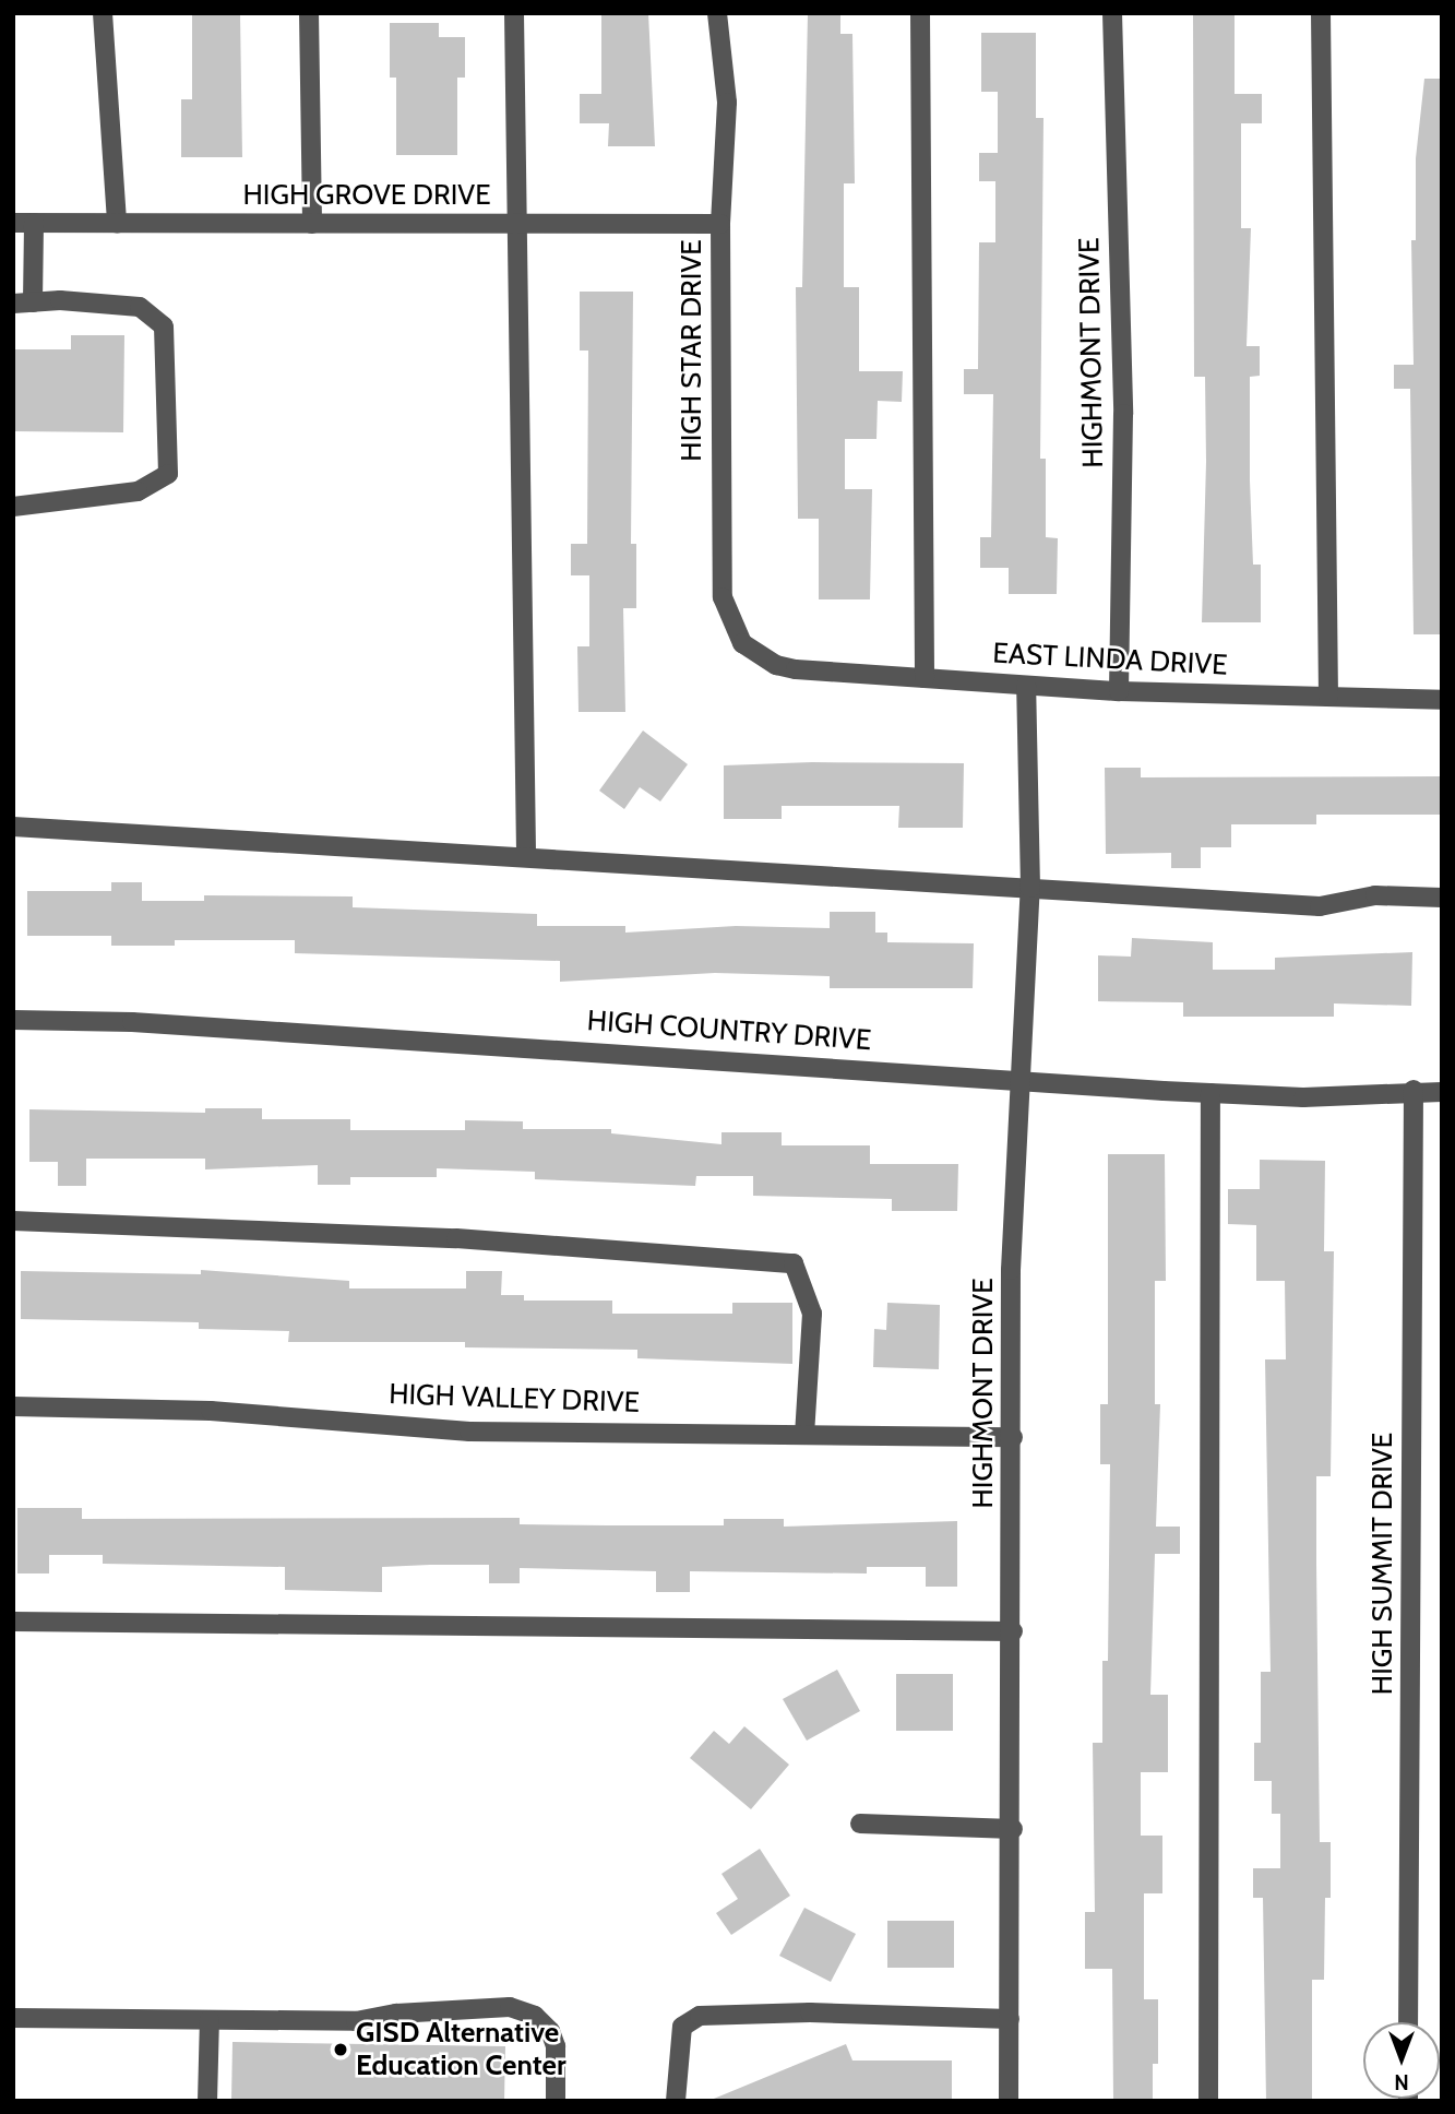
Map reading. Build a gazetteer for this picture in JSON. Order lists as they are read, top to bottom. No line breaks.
{"streets":{"street":["HIGH GROVE DRIVE","HIGH STAR DRIVE","HIGHMONT DRIVE","EAST LINDA DRIVE","HIGH COUNTRY DRIVE","HIGH VALLEY DRIVE","HIGH SUMMIT DRIVE"]},"crossings":[["HIGH GROVE DRIVE","HIGH STAR DRIVE"],["HIGH STAR DRIVE","EAST LINDA DRIVE"],["HIGHMONT DRIVE","EAST LINDA DRIVE"],["HIGHMONT DRIVE","HIGH COUNTRY DRIVE"],["HIGHMONT DRIVE","HIGH VALLEY DRIVE"],["HIGH COUNTRY DRIVE","HIGH SUMMIT DRIVE"]],"places":["GISD Alternative Education Center"],"north":"bottom"}
